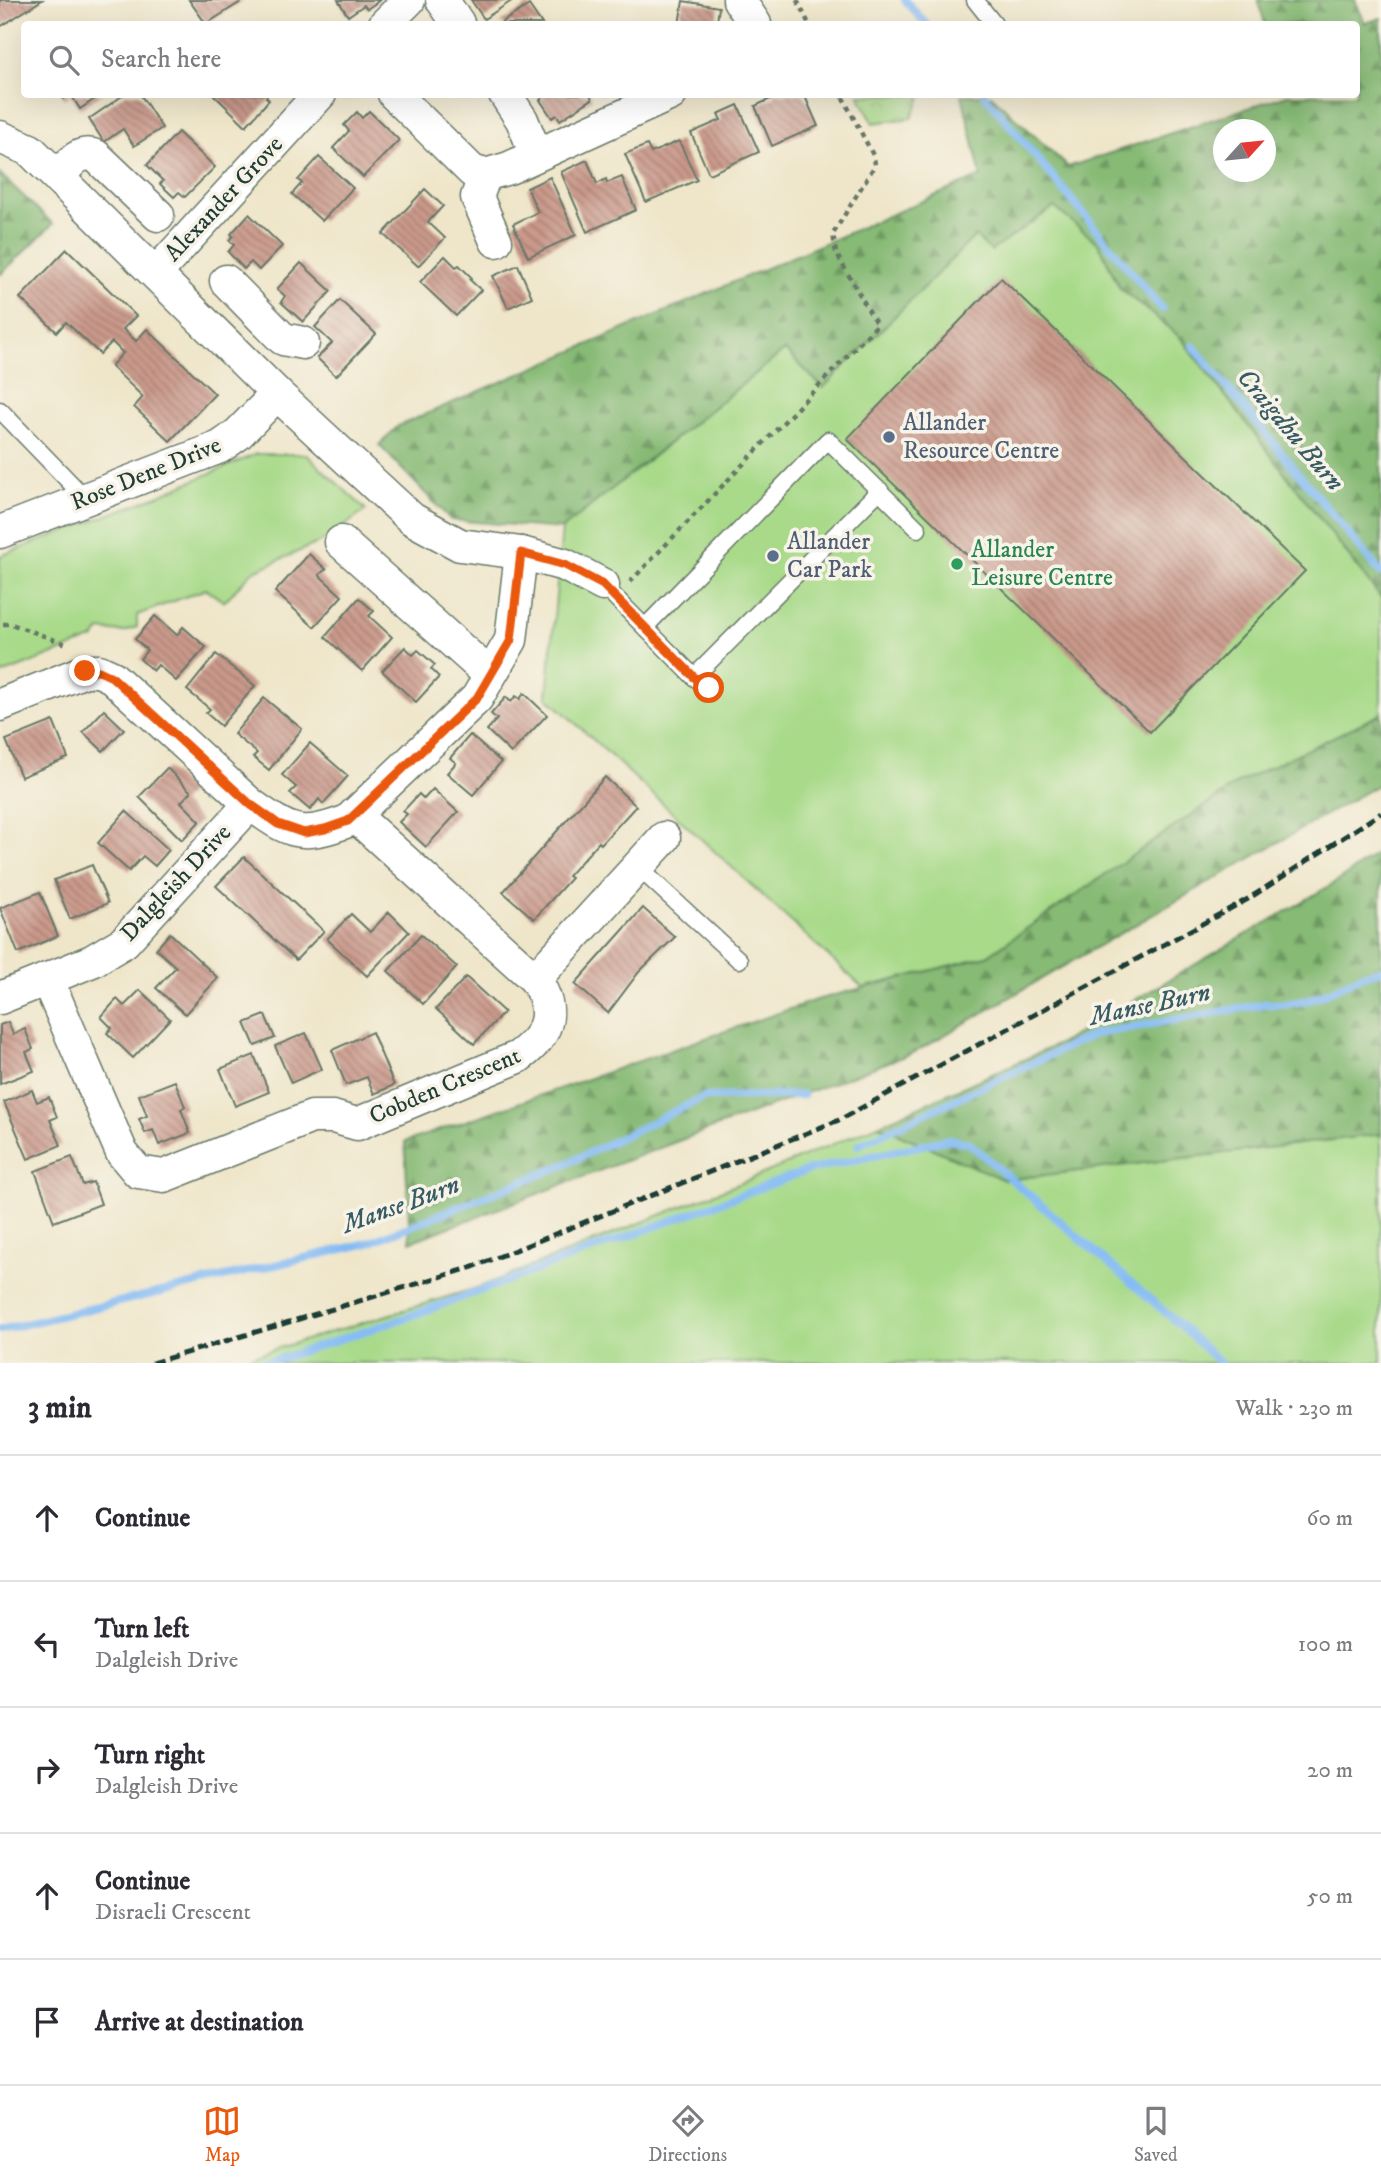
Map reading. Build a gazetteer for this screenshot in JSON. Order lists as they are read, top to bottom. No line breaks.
{"streets":{"street":["Alexander Grove","Rose Dene Drive","Dalgleish Drive","Cobden Crescent"]},"crossings":[["Alexander Grove","Rose Dene Drive"],["Alexander Grove","Dalgleish Drive"],["Dalgleish Drive","Cobden Crescent"]],"water":["Craigdhu Burn","Manse Burn"],"places":["Allander Resource Centre","Allander Car Park","Allander Leisure Centre"],"north":"top right","page":{"search":"Search here","heading":["3 min","Walk · 230 m"],"list":[["Continue","60 m"],["Turn left","Dalgleish Drive","100 m"],["Turn right","Dalgleish Drive","20 m"],["Continue","Disraeli Crescent","50 m"],"Arrive at destination"],"nav":["Map","Directions","Saved"]}}
